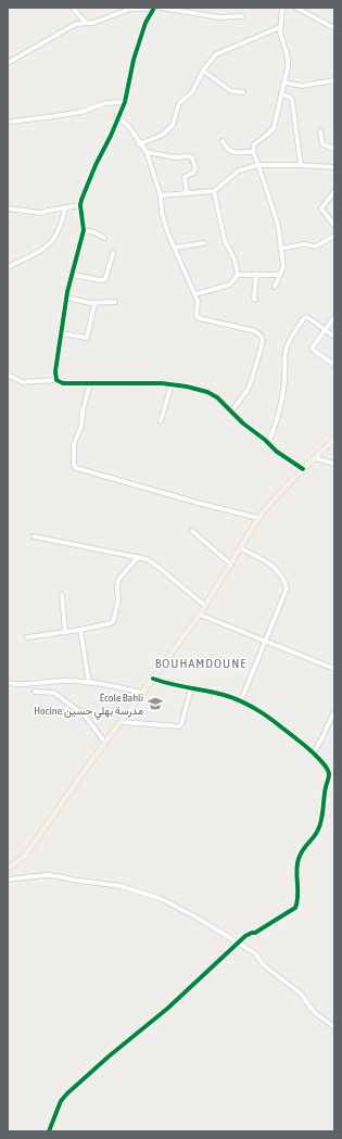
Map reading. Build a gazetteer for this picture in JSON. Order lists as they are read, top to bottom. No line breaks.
{"districts":["BOUHAMDOUNE"],"places":{"school or university":["École Bahli Hocine;مدرسة بهلي حسين"]}}
